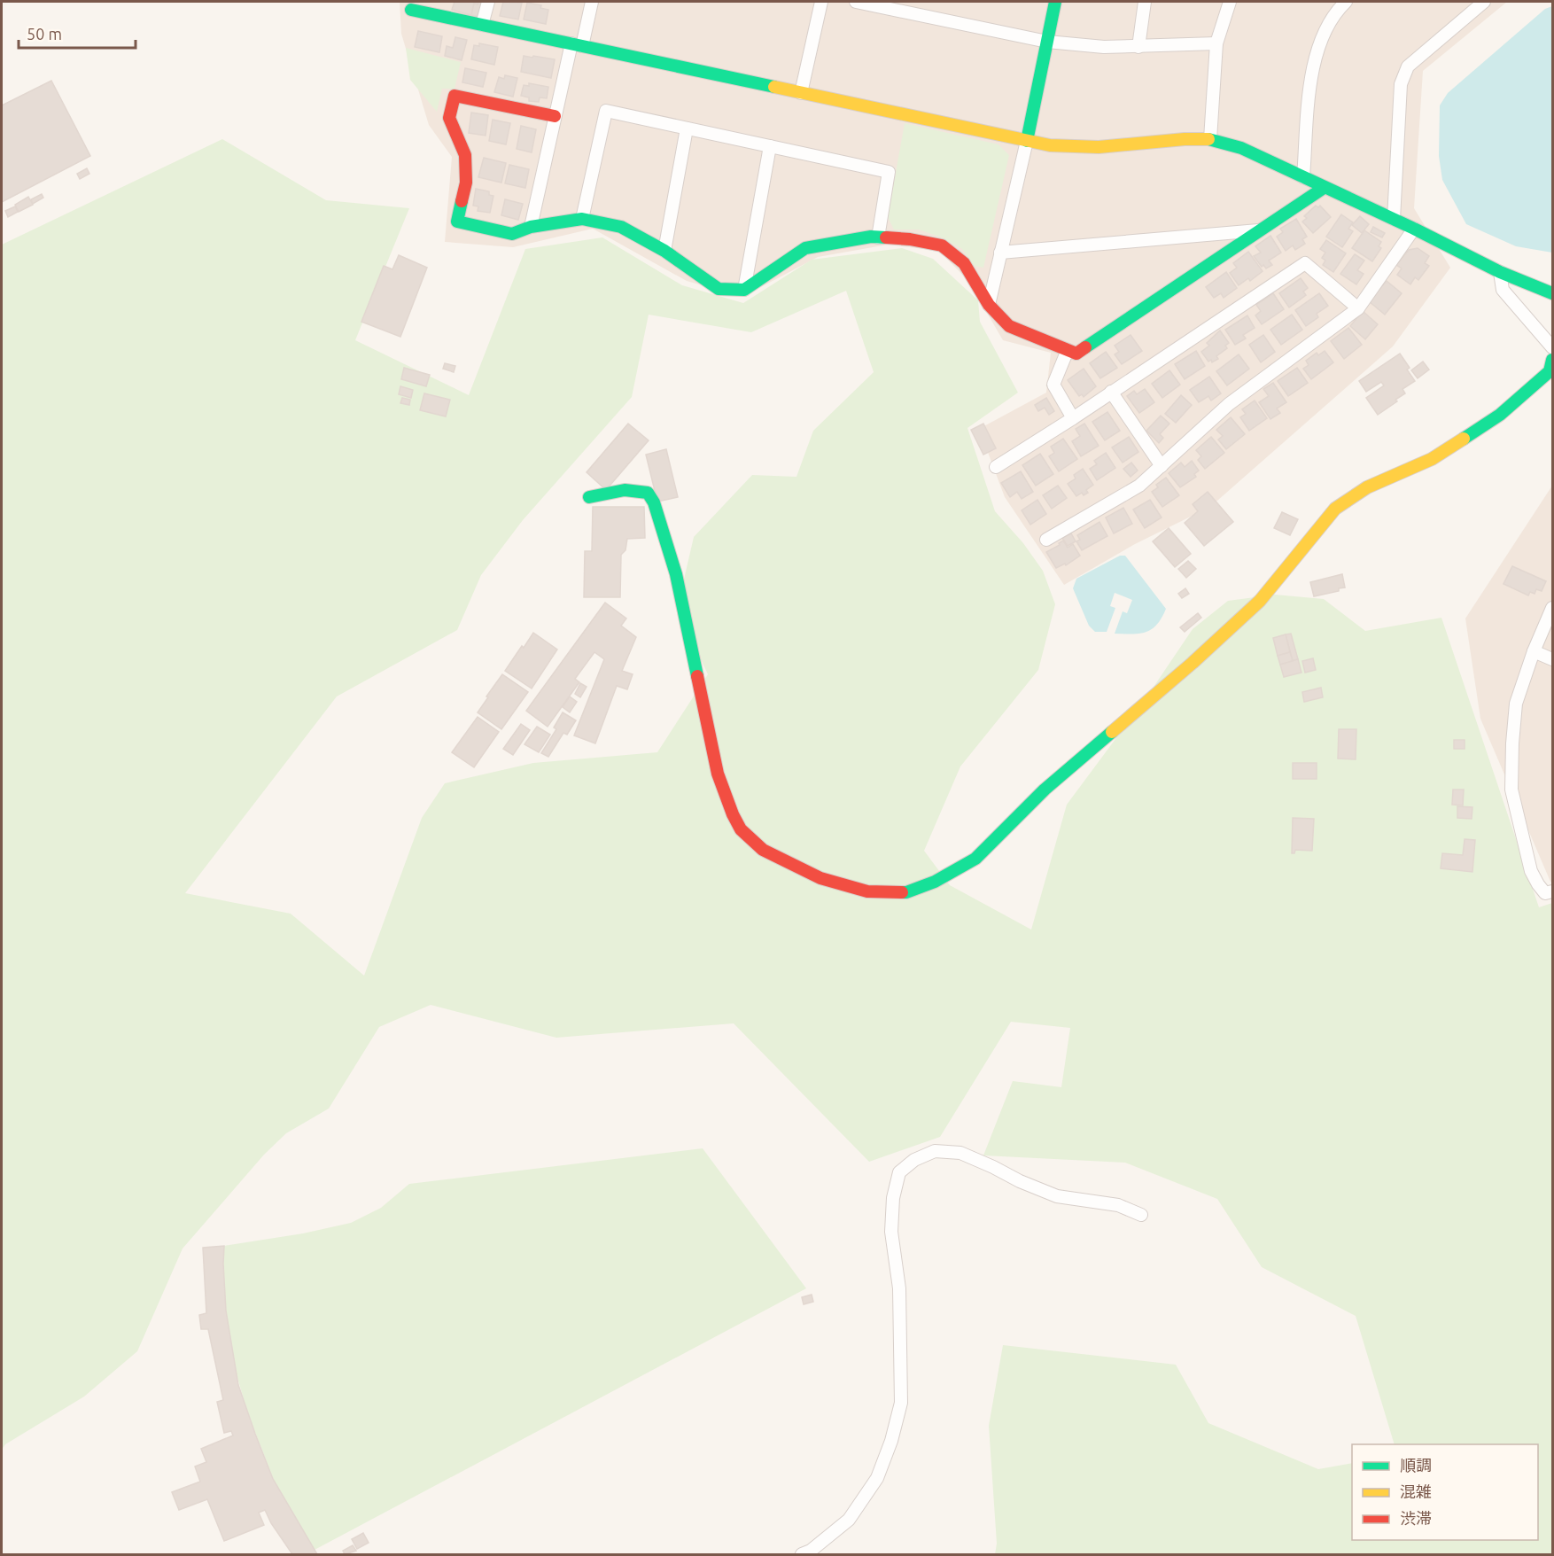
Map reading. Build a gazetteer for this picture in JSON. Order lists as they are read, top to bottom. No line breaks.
{"legend":["順調","混雑","渋滞"],"scale_bar":"50 m"}
